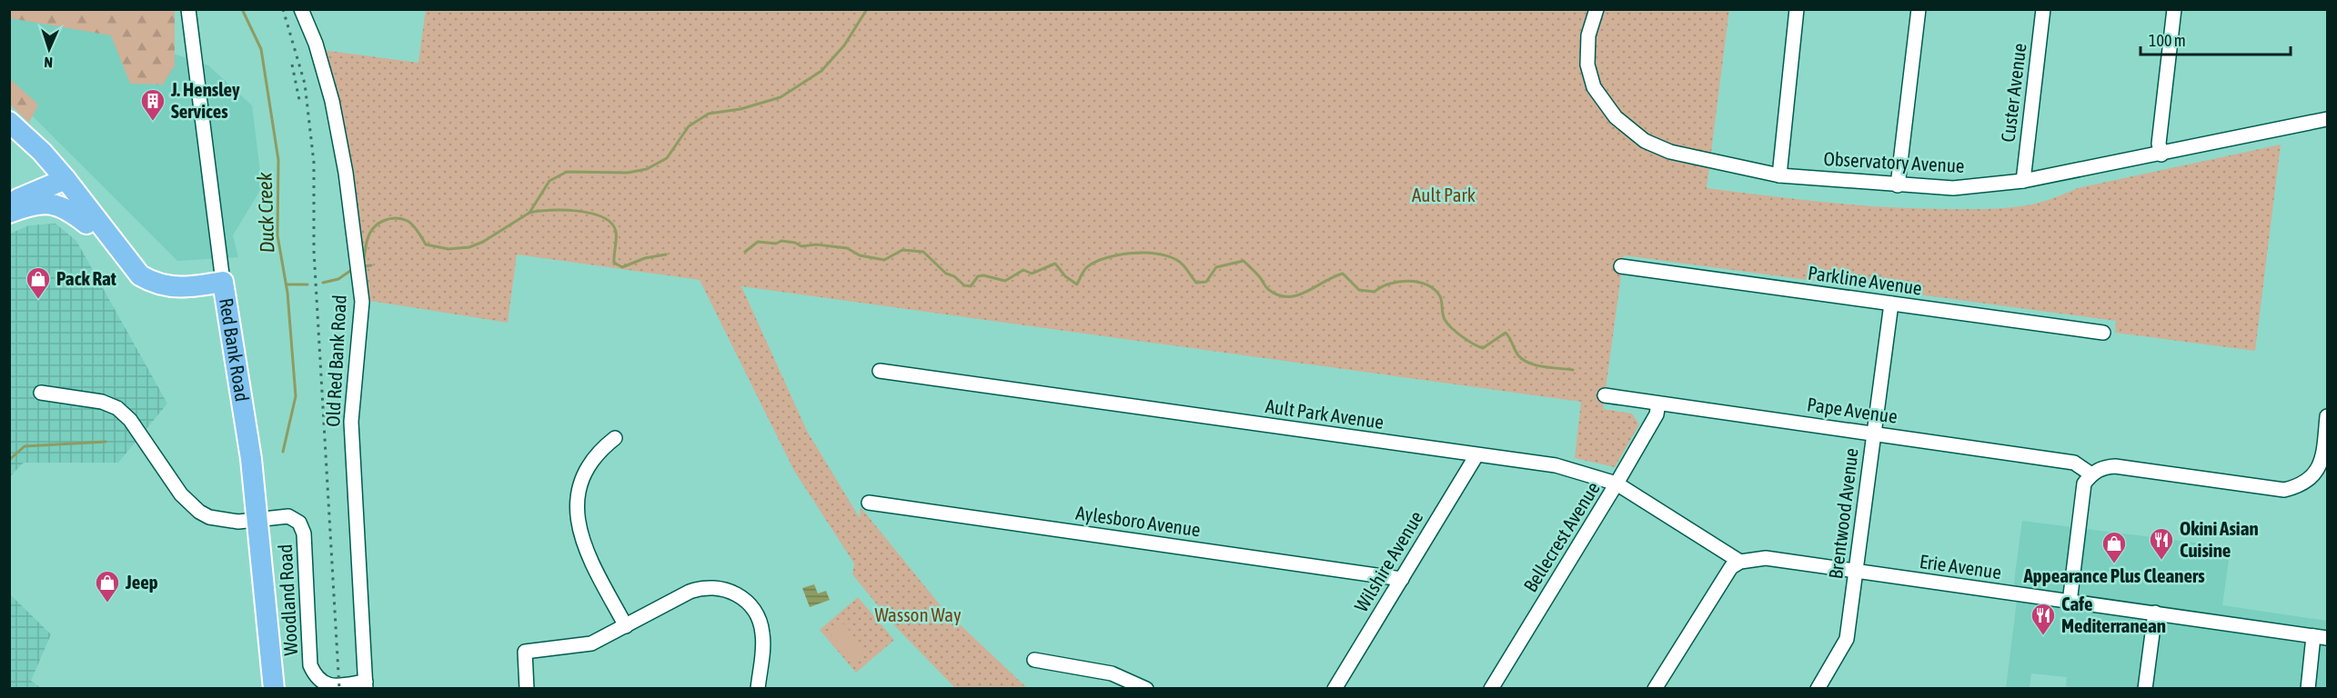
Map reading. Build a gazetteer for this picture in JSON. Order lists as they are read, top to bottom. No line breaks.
{"streets":{"highway":["Red Bank Road"],"street":["Custer Avenue","Observatory Avenue","Parkline Avenue","Old Red Bank Road","Pape Avenue","Ault Park Avenue","Brentwood Avenue","Aylesboro Avenue","Bellecrest Avenue","Wilshire Avenue","Erie Avenue","Woodland Road"]},"crossings":[["Custer Avenue","Observatory Avenue"],["Parkline Avenue","Brentwood Avenue"],["Red Bank Road","Woodland Road"],["Old Red Bank Road","Woodland Road"],["Pape Avenue","Brentwood Avenue"],["Pape Avenue","Bellecrest Avenue"],["Ault Park Avenue","Bellecrest Avenue"],["Ault Park Avenue","Wilshire Avenue"],["Ault Park Avenue","Erie Avenue"],["Brentwood Avenue","Erie Avenue"],["Aylesboro Avenue","Wilshire Avenue"]],"water":["Duck Creek"],"parks":["Ault Park","Wasson Way"],"places":{"building":["J. Hensley Services"],"shop":["Pack Rat","Appearance Plus Cleaners","Jeep"],"restaurant":["Okini Asian Cuisine","Cafe Mediterranean"]},"scale_bar":"100 m","north":"bottom"}
